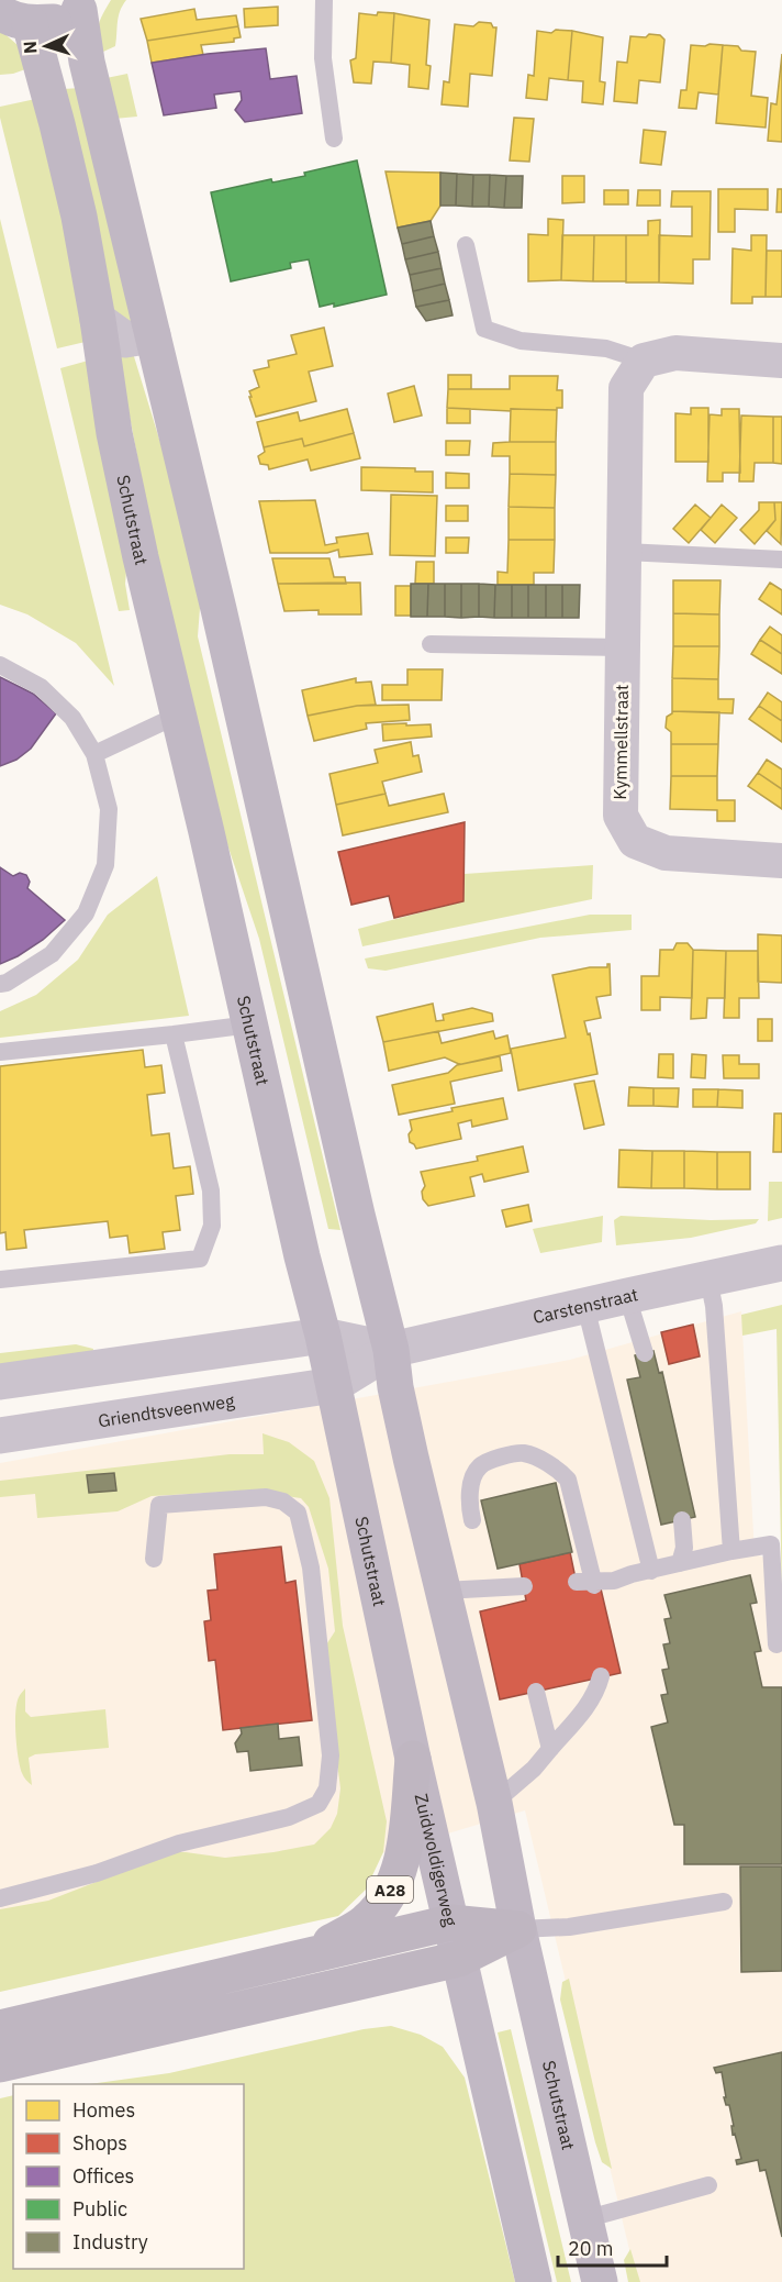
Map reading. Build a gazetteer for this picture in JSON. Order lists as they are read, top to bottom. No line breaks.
{"streets":{"highway":["A28"],"main road":["Schutstraat","Zuidwoldigerweg"],"street":["Kymmellstraat","Carstenstraat","Griendtsveenweg"]},"crossings":[["Schutstraat","Griendtsveenweg"],["Schutstraat","Zuidwoldigerweg"],["Schutstraat","A28"],["Zuidwoldigerweg","A28"]],"legend":["Homes","Shops","Offices","Public","Industry"],"scale_bar":"20 m","north":"left"}
